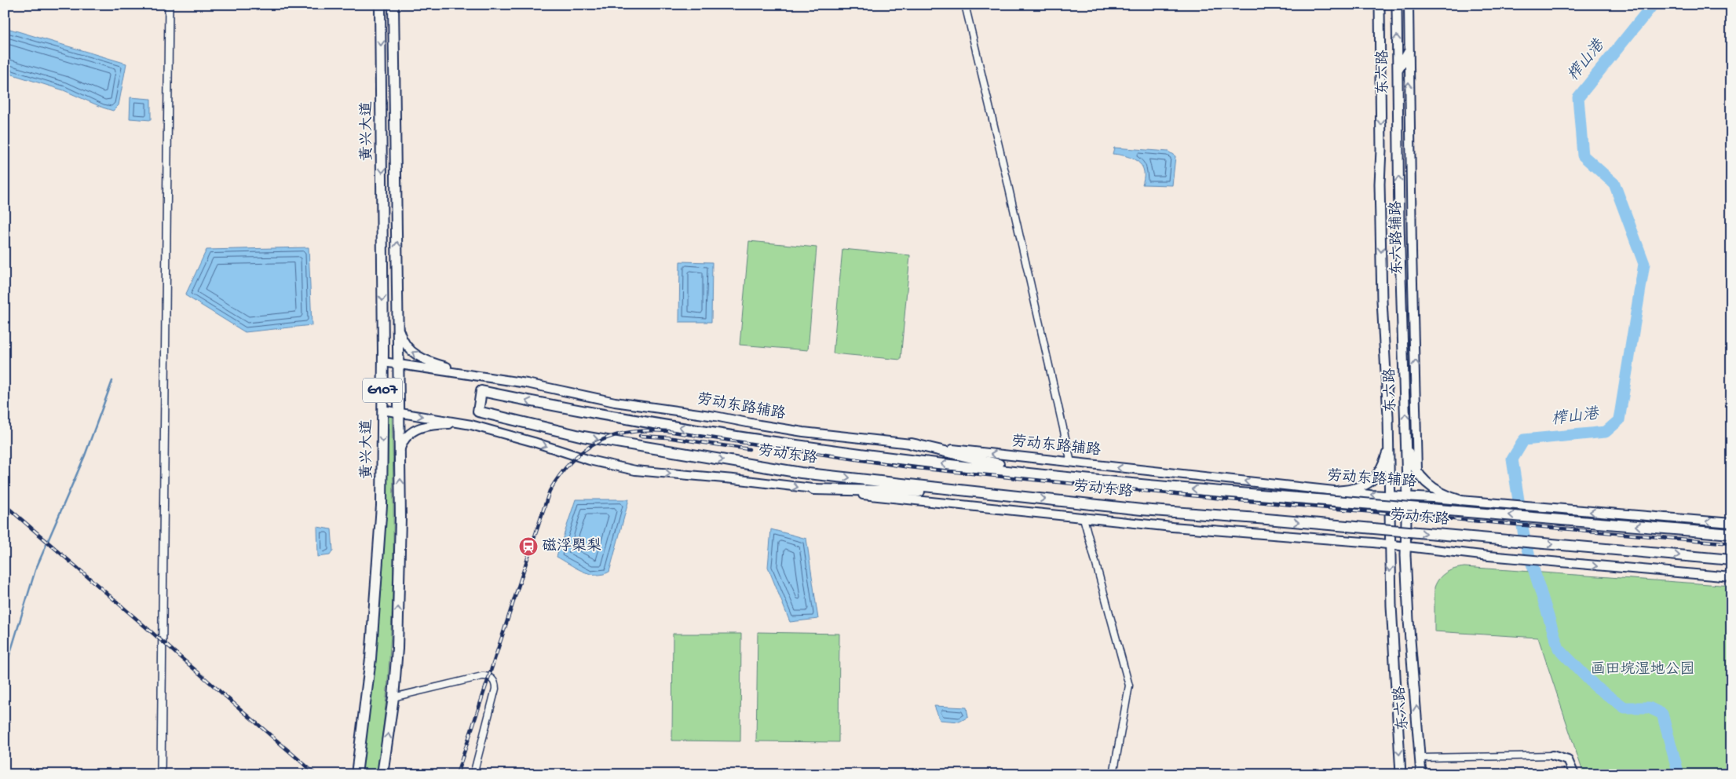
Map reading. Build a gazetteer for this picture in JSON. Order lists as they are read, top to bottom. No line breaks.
{"streets":{"highway":["黄兴大道","G107","劳动东路"],"main road":["东六路","东六路辅路","劳动东路辅路"]},"crossings":[["东六路","劳动东路辅路"],["黄兴大道","劳动东路辅路"]],"one_way":["东六路辅路"],"water":["榨山港"],"parks":["画田垸湿地公园"],"places":{"station":["磁浮㮾梨"]}}
